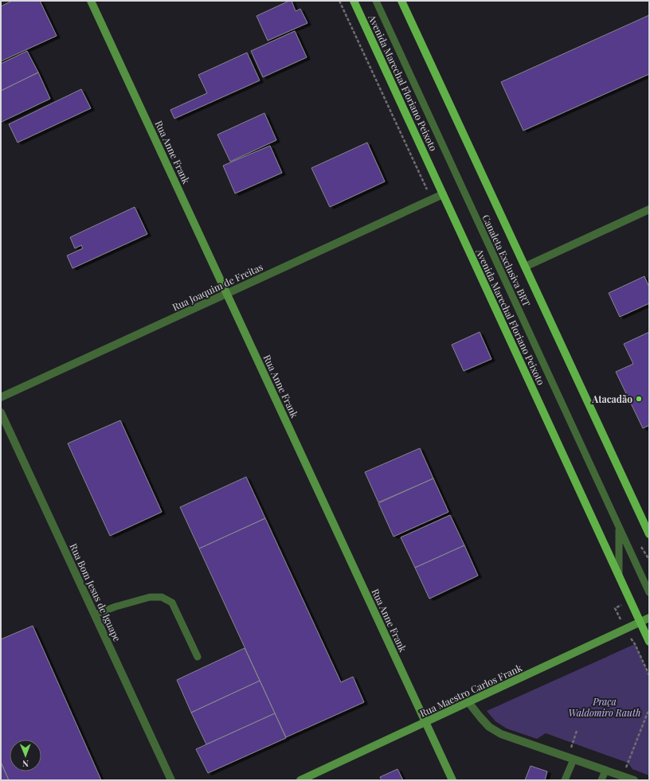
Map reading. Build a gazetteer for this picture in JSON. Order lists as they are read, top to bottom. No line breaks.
{"streets":{"main road":["Avenida Marechal Floriano Peixoto","Rua Anne Frank","Rua Maestro Carlos Frank"],"street":["Rua Joaquim de Freitas","Rua Bom Jesus de Iguape"],"lane":["Canaleta Exclusiva BRT"]},"crossings":[["Avenida Marechal Floriano Peixoto","Canaleta Exclusiva BRT"],["Avenida Marechal Floriano Peixoto","Rua Joaquim de Freitas"],["Avenida Marechal Floriano Peixoto","Rua Maestro Carlos Frank"],["Rua Anne Frank","Rua Joaquim de Freitas"],["Rua Anne Frank","Rua Maestro Carlos Frank"]],"parks":["Praça Waldomiro Rauth"],"places":["Atacadão"],"north":"bottom"}
